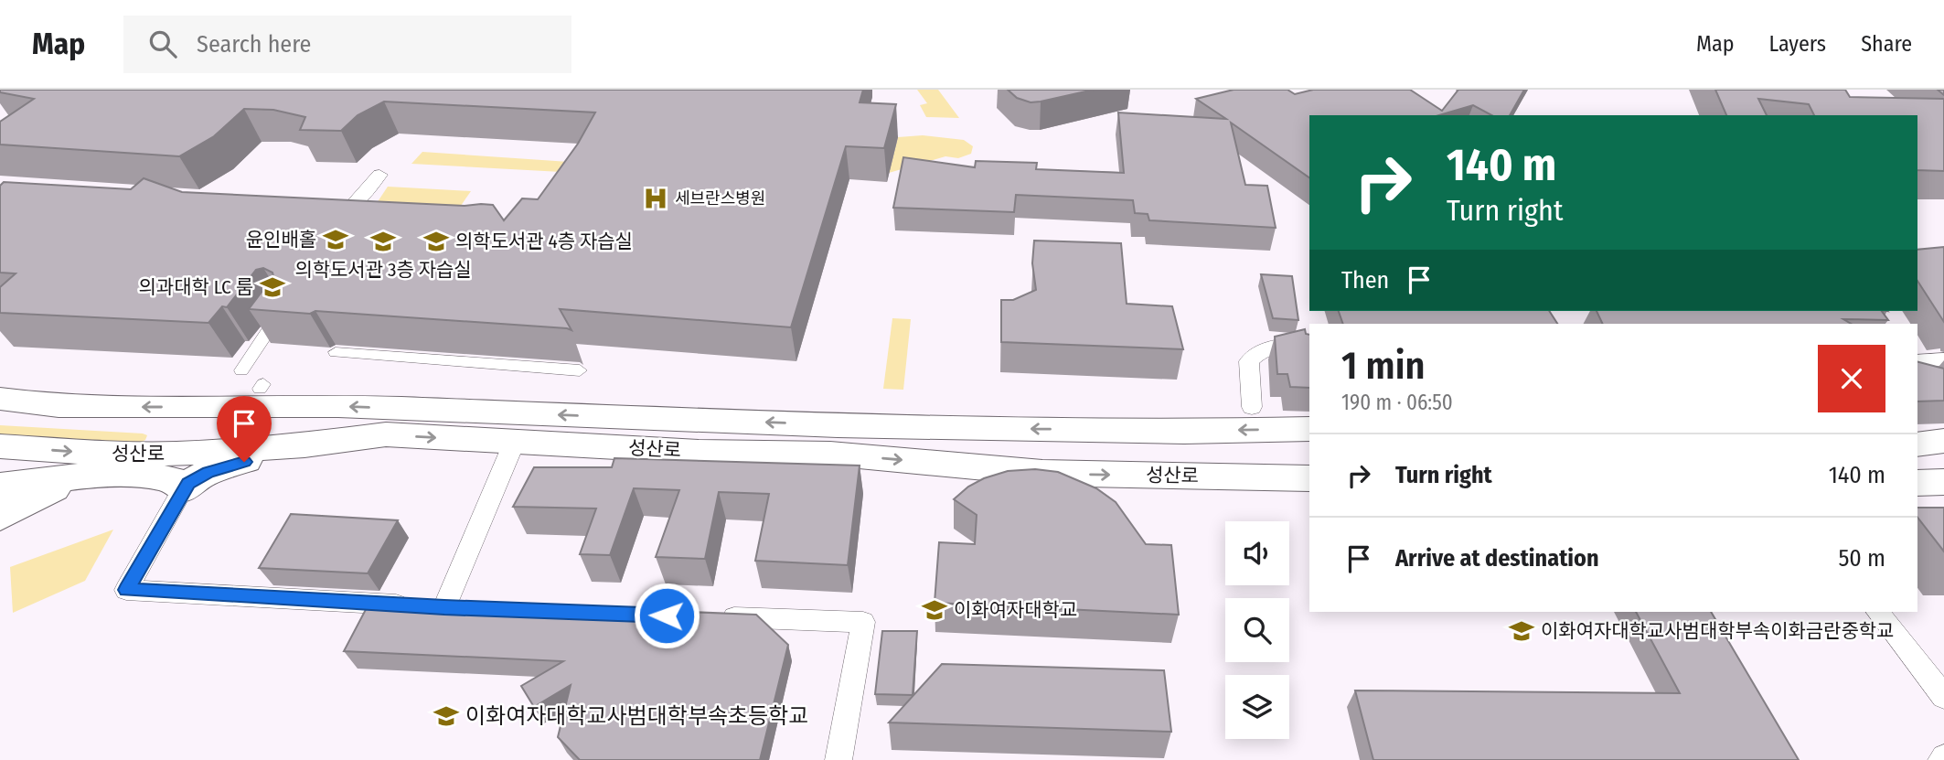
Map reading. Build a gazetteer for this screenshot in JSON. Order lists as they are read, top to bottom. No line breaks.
{"streets":{"main road":["성산로"]},"places":{"hospital":["세브란스병원"],"school or university":["윤인배홀","의학도서관 3층 자습실","의학도서관 4층 자습실","의과대학 LC 룸","이화여자대학교","이화여자대학교사범대학부속이화금란중학교","이화여자대학교사범대학부속초등학교"]},"page":{"header":"Map","search":"Search here","nav":["Map","Layers","Share"],"turn":["140 m","Turn right"],"then":"Then","heading":["1 min","190 m · 06:50"],"list":[{"name":"Turn right","value":"140 m"},{"name":"Arrive at destination","value":"50 m"}]}}
